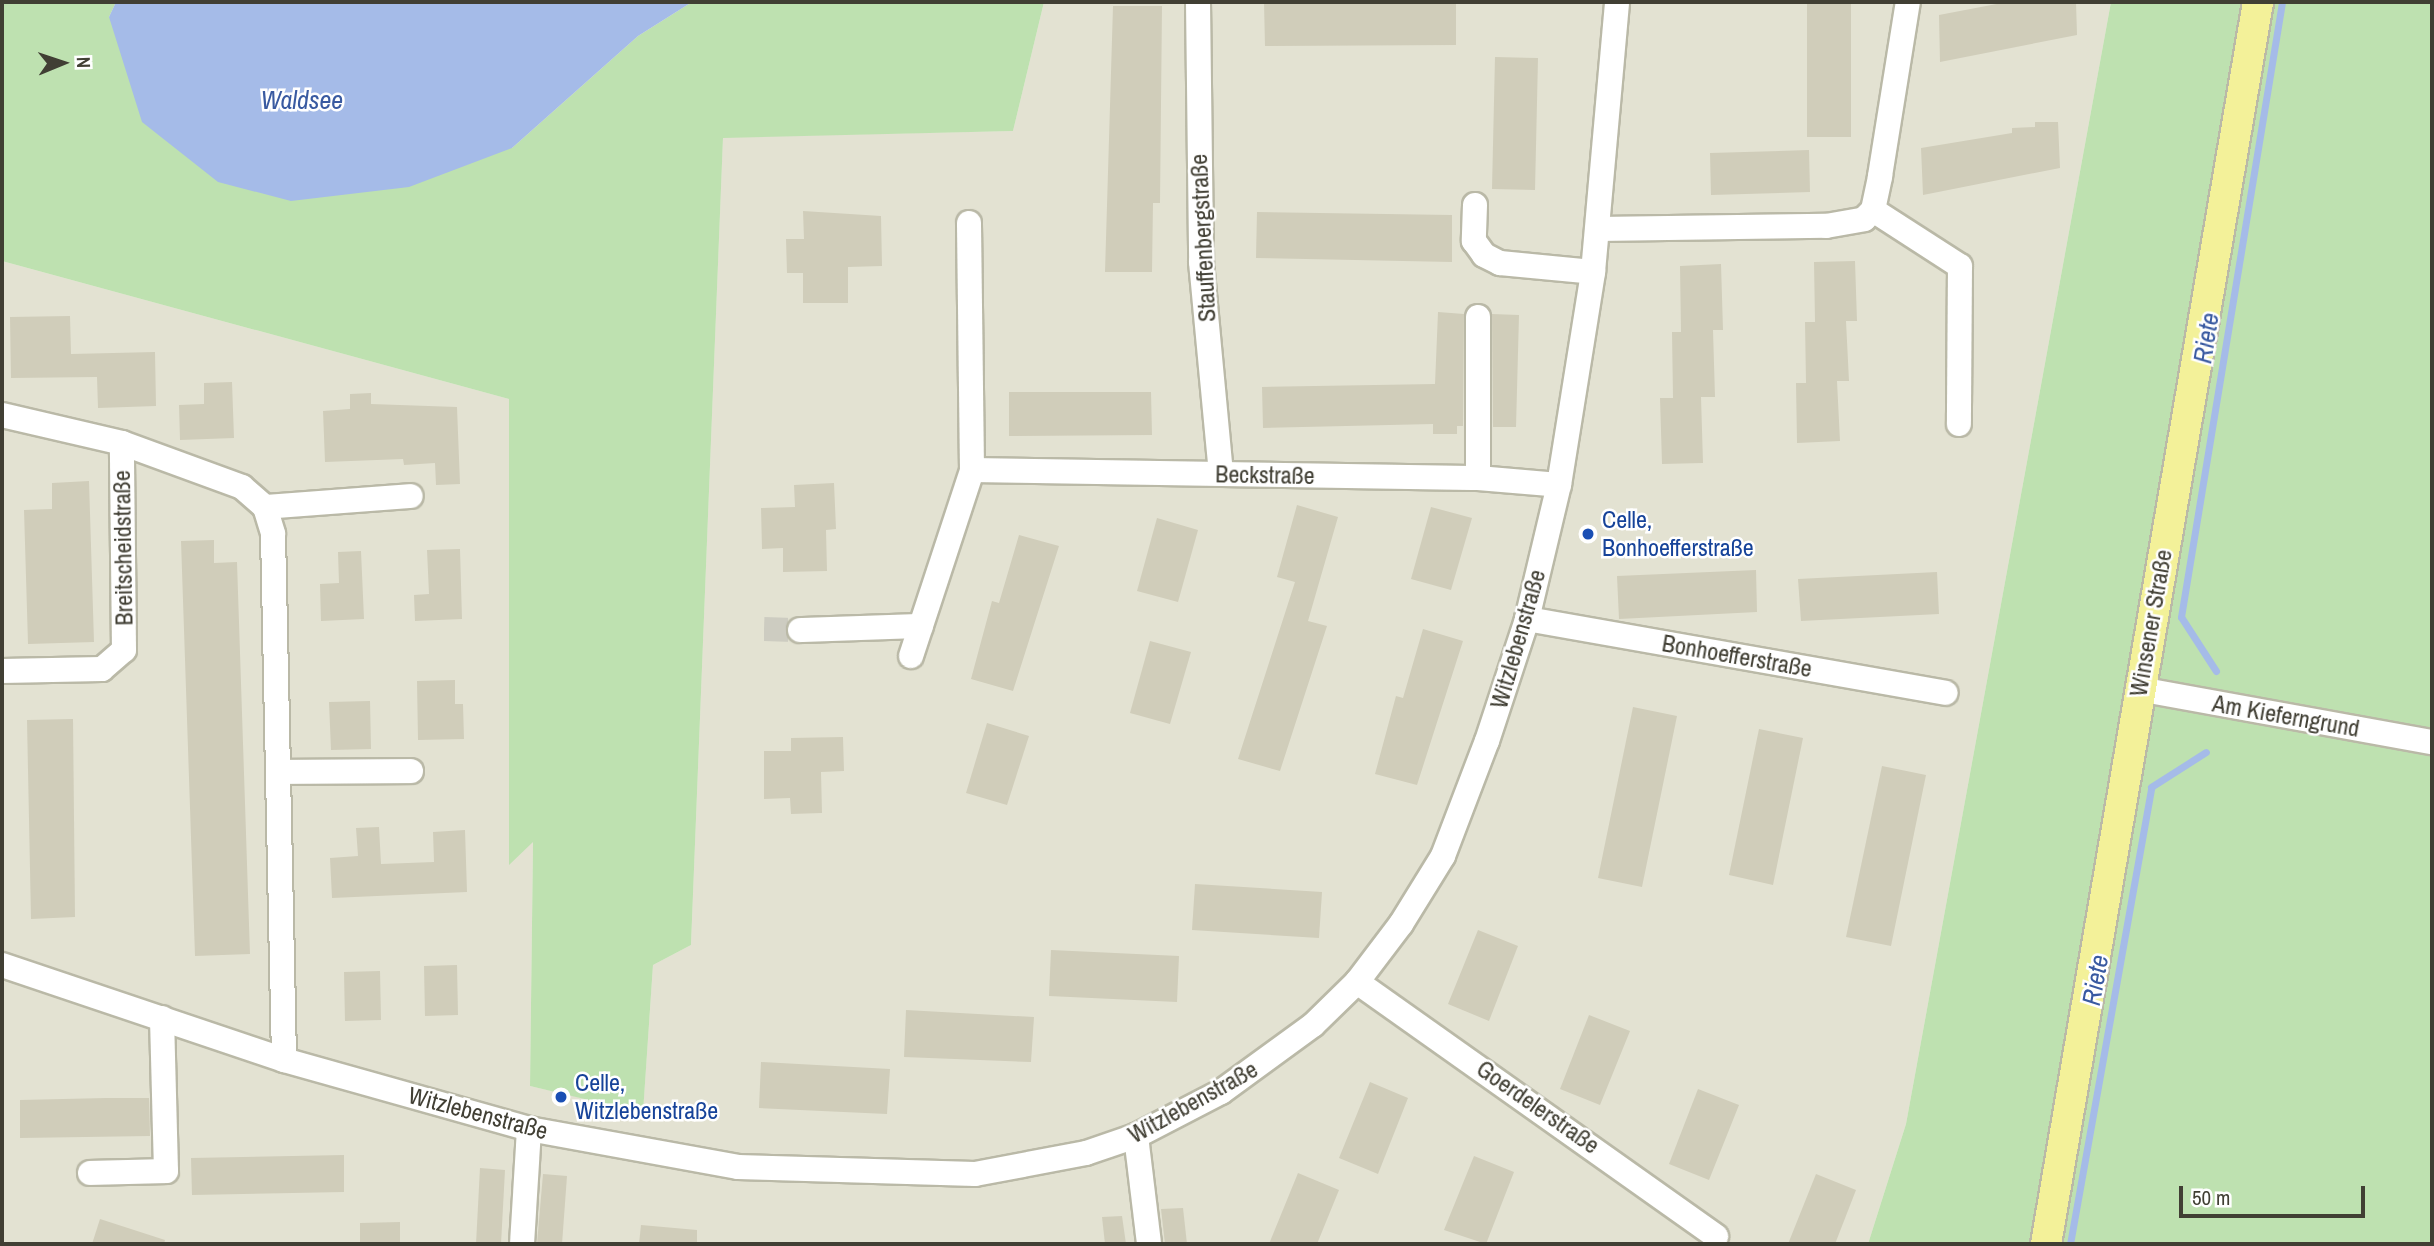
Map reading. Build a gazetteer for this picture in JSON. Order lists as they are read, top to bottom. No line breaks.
{"streets":{"main road":["Winsener Straße"],"street":["Stauffenbergstraße","Beckstraße","Breitscheidstraße","Witzlebenstraße","Bonhoefferstraße","Am Kieferngrund","Goerdelerstraße"]},"crossings":[["Stauffenbergstraße","Beckstraße"],["Beckstraße","Witzlebenstraße"],["Winsener Straße","Am Kieferngrund"],["Witzlebenstraße","Bonhoefferstraße"],["Witzlebenstraße","Goerdelerstraße"]],"water":["Waldsee","Riete"],"places":["Celle, Bonhoefferstraße","Celle, Witzlebenstraße"],"scale_bar":"50 m","north":"right"}
